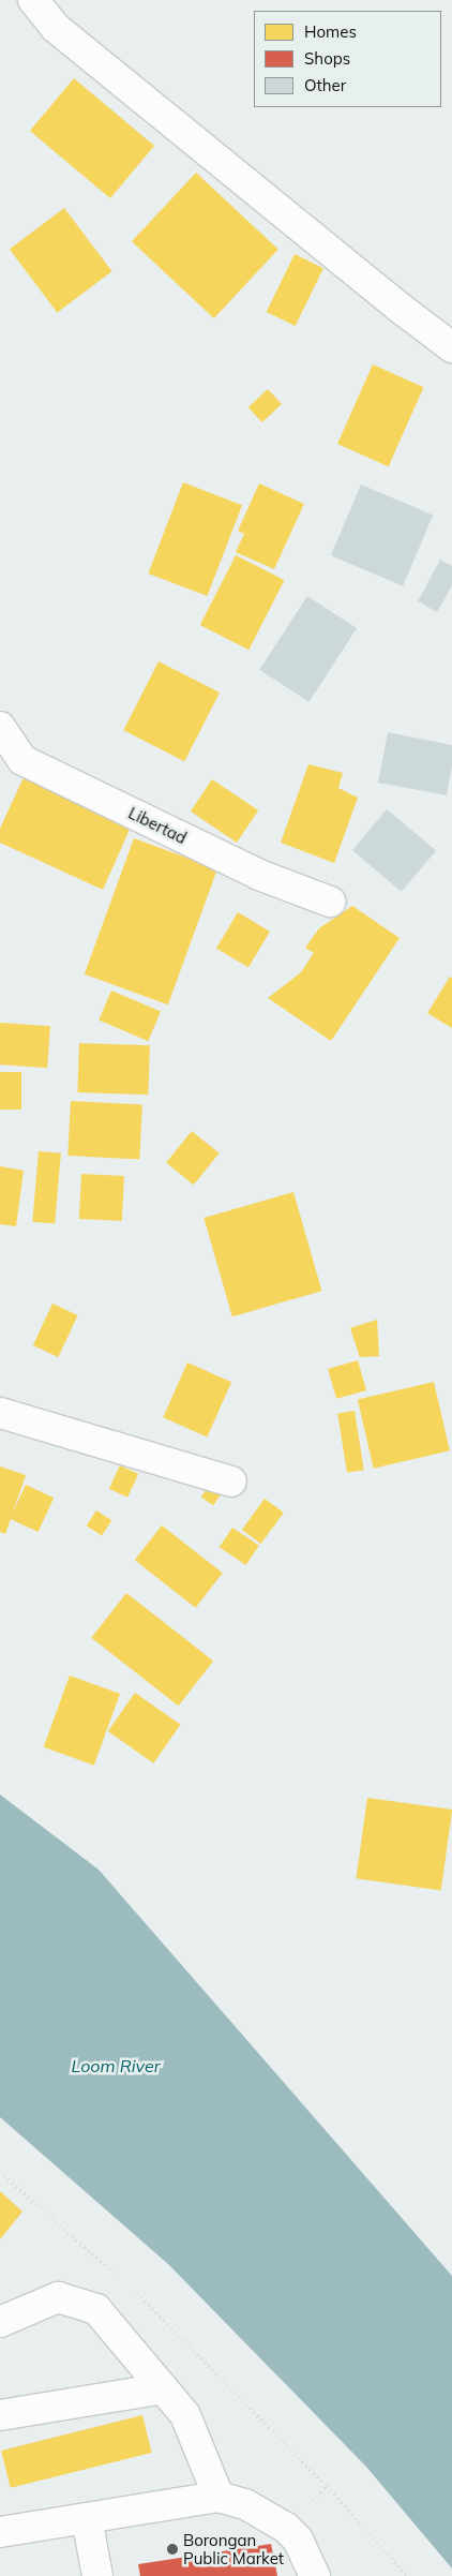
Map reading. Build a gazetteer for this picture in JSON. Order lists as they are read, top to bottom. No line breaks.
{"streets":{"street":["Libertad"]},"water":["Loom River"],"places":["Borongan Public Market"],"legend":["Homes","Shops","Other"]}
